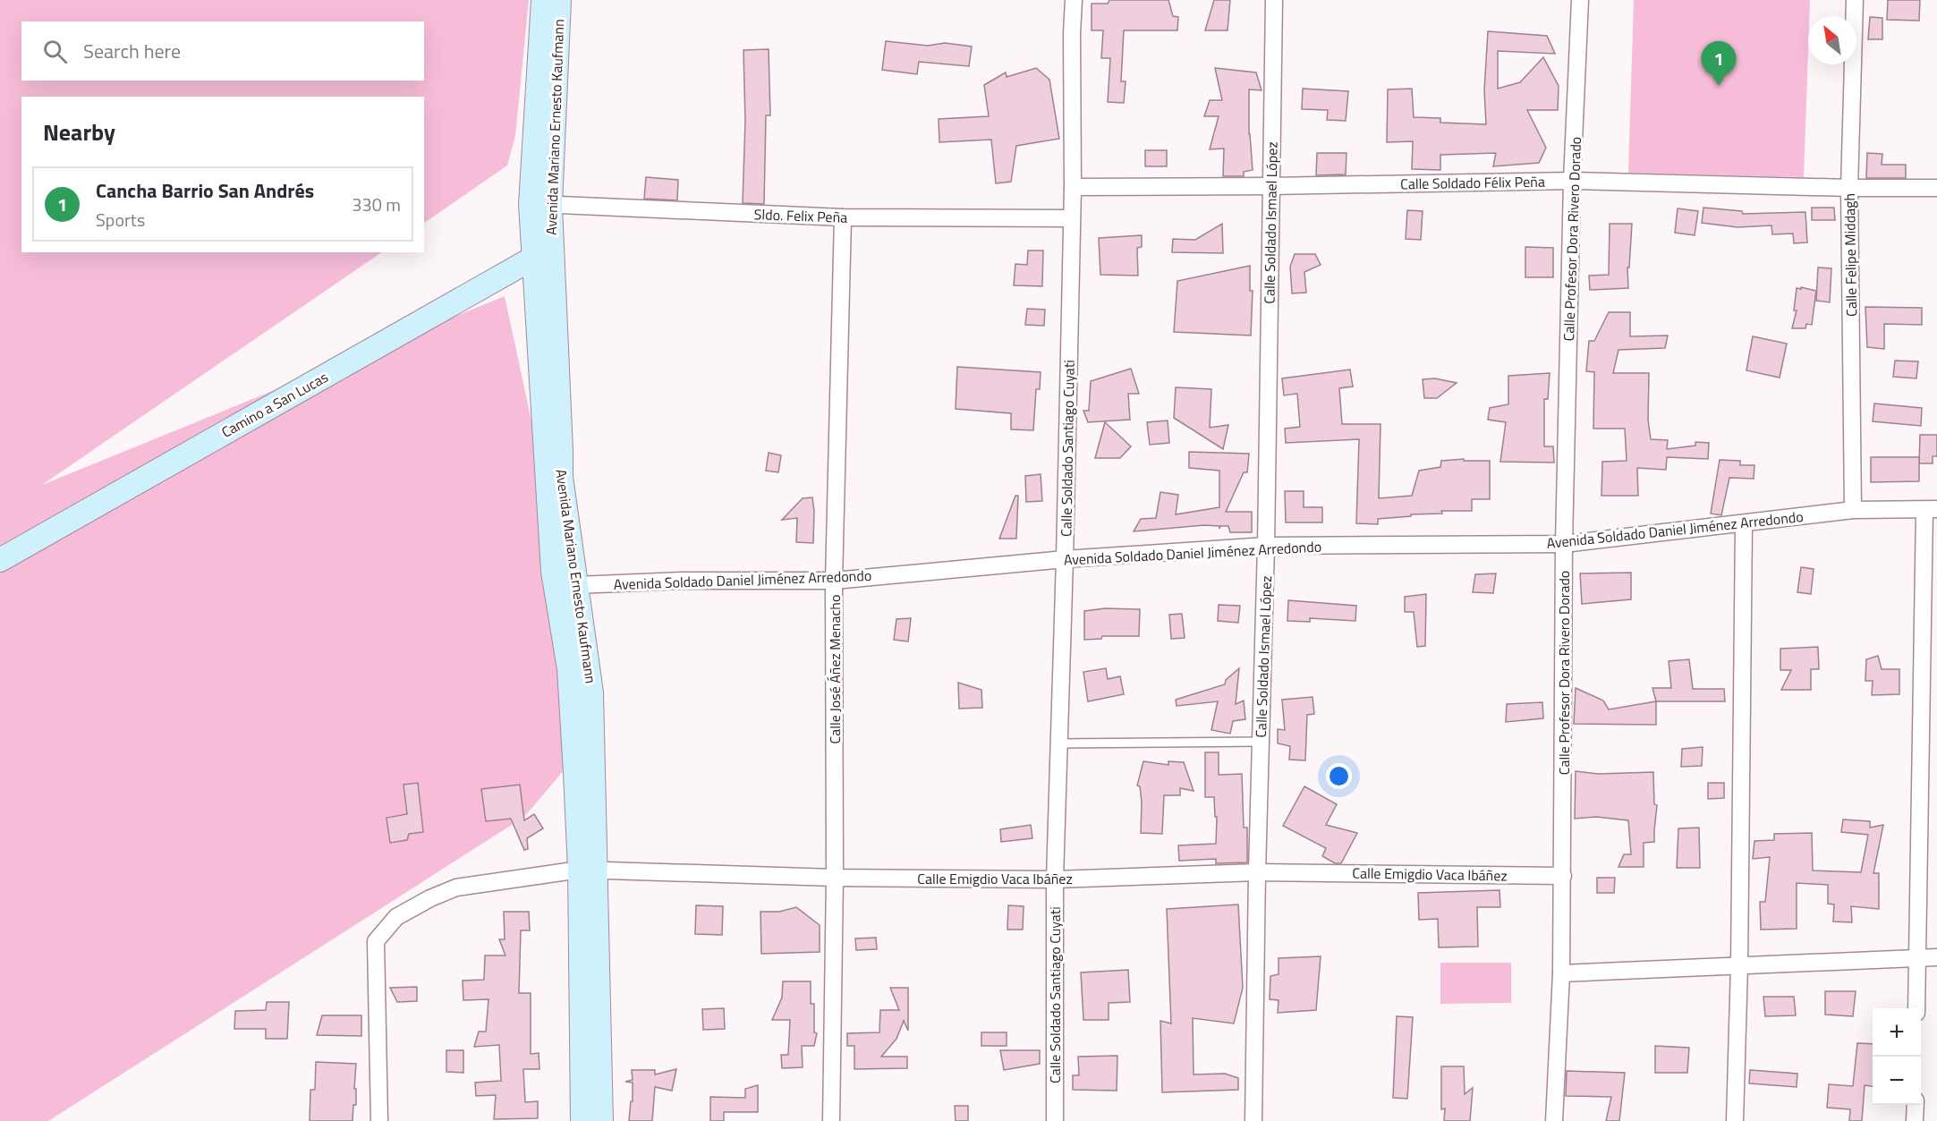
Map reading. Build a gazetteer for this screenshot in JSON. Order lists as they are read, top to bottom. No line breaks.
{"streets":{"main road":["Avenida Mariano Ernesto Kaufmann","Camino a San Lucas"],"street":["Calle Soldado Félix Peña","Sldo. Felix Peña","Calle Soldado Ismael López","Calle Profesor Dora Rivero Dorado","Calle Felipe Middagh","Calle Soldado Santiago Cuyati","Avenida Soldado Daniel Jiménez Arredondo","Calle José Áñez Menacho","Calle Emigdio Vaca Ibáñez"]},"crossings":[["Avenida Mariano Ernesto Kaufmann","Sldo. Felix Peña"],["Avenida Mariano Ernesto Kaufmann","Camino a San Lucas"],["Avenida Mariano Ernesto Kaufmann","Avenida Soldado Daniel Jiménez Arredondo"],["Avenida Mariano Ernesto Kaufmann","Calle Emigdio Vaca Ibáñez"],["Calle Soldado Félix Peña","Calle Soldado Ismael López"],["Calle Soldado Félix Peña","Calle Profesor Dora Rivero Dorado"],["Calle Soldado Félix Peña","Calle Felipe Middagh"],["Calle Soldado Félix Peña","Calle Soldado Santiago Cuyati"],["Sldo. Felix Peña","Calle Soldado Santiago Cuyati"],["Sldo. Felix Peña","Calle José Áñez Menacho"],["Calle Soldado Ismael López","Avenida Soldado Daniel Jiménez Arredondo"],["Calle Soldado Ismael López","Calle Emigdio Vaca Ibáñez"],["Calle Profesor Dora Rivero Dorado","Avenida Soldado Daniel Jiménez Arredondo"],["Calle Profesor Dora Rivero Dorado","Calle Emigdio Vaca Ibáñez"],["Calle Felipe Middagh","Avenida Soldado Daniel Jiménez Arredondo"],["Calle Soldado Santiago Cuyati","Avenida Soldado Daniel Jiménez Arredondo"],["Calle Soldado Santiago Cuyati","Calle Emigdio Vaca Ibáñez"],["Avenida Soldado Daniel Jiménez Arredondo","Calle José Áñez Menacho"],["Calle José Áñez Menacho","Calle Emigdio Vaca Ibáñez"]],"north":"top left","page":{"search":"Search here","pins":"1","heading":"Nearby","list":[{"mark":"1","name":"Cancha Barrio San Andrés","note":"Sports","value":"330 m"}],"map_buttons":["+","−"]}}
